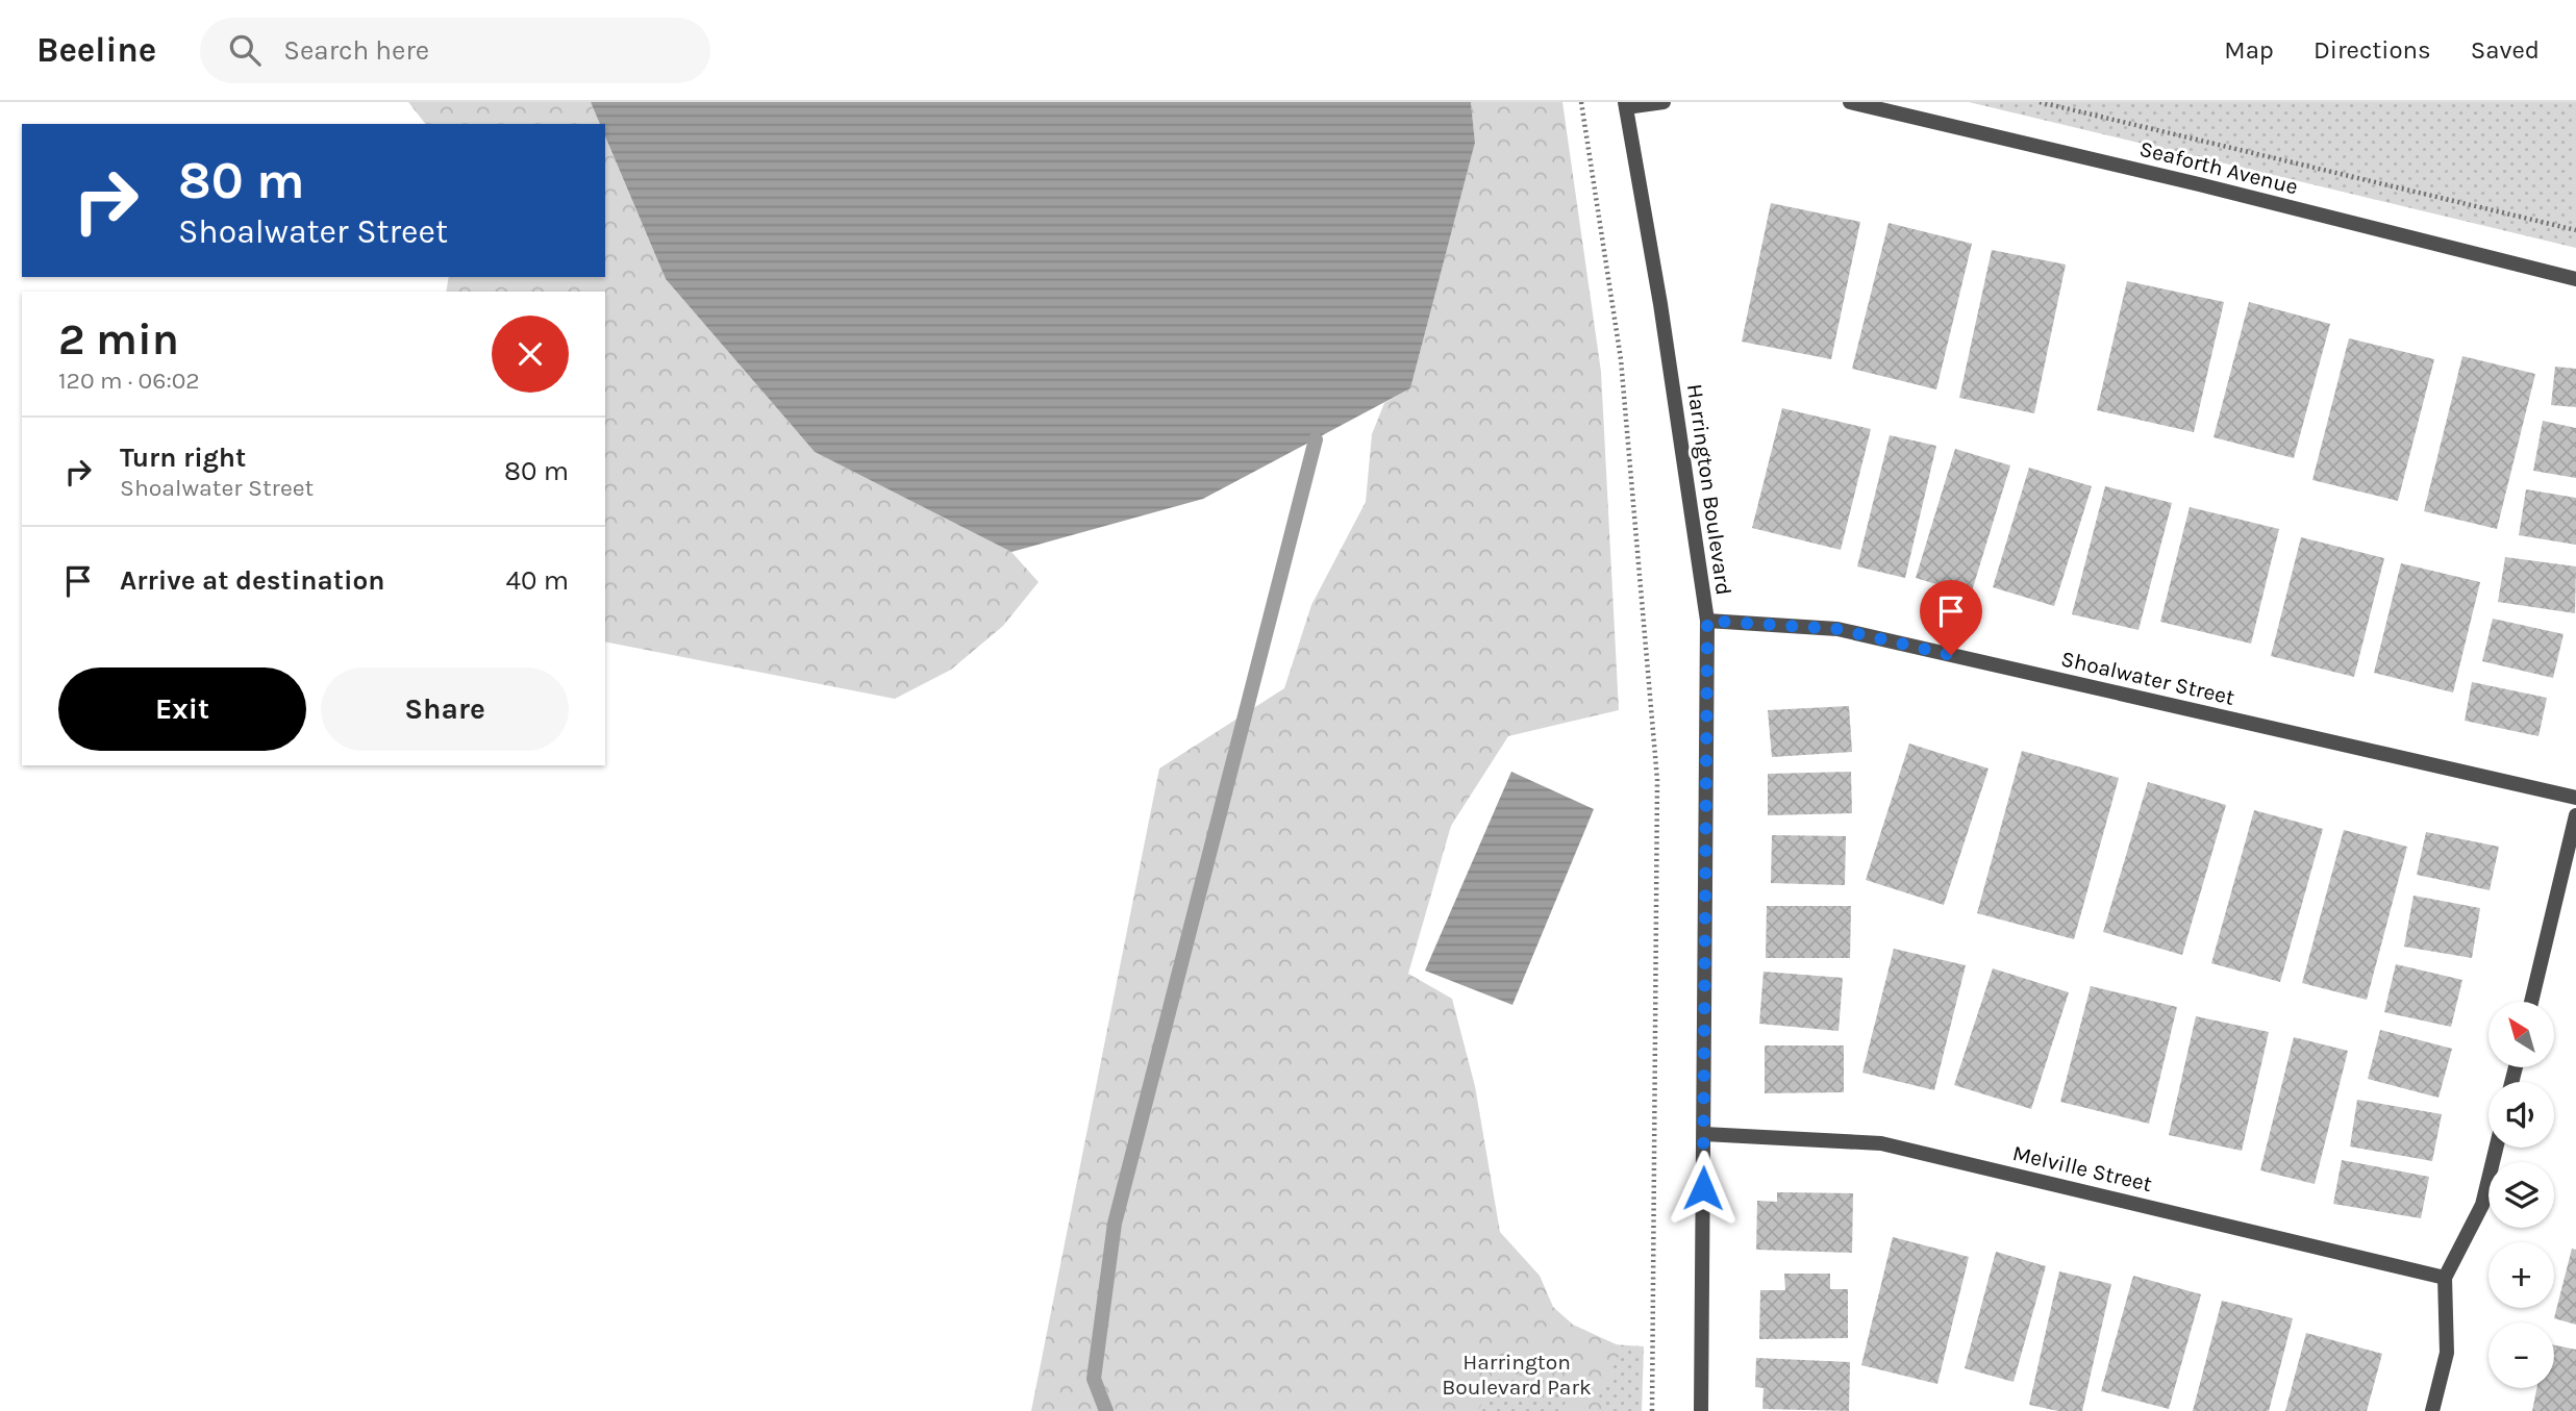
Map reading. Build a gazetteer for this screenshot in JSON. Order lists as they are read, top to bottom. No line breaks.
{"streets":{"street":["Seaforth Avenue","Harrington Boulevard","Shoalwater Street","Melville Street"]},"crossings":[["Harrington Boulevard","Shoalwater Street"],["Harrington Boulevard","Melville Street"]],"parks":["Harrington Boulevard Park"],"north":"top left","page":{"header":"Beeline","search":"Search here","nav":["Map","Directions","Saved"],"turn":["80 m","Shoalwater Street"],"heading":["2 min","120 m · 06:02"],"list":[{"name":"Turn right","note":"Shoalwater Street","value":"80 m"},{"name":"Arrive at destination","value":"40 m"}],"buttons":["Exit","Share"],"map_buttons":["+","−"]}}
